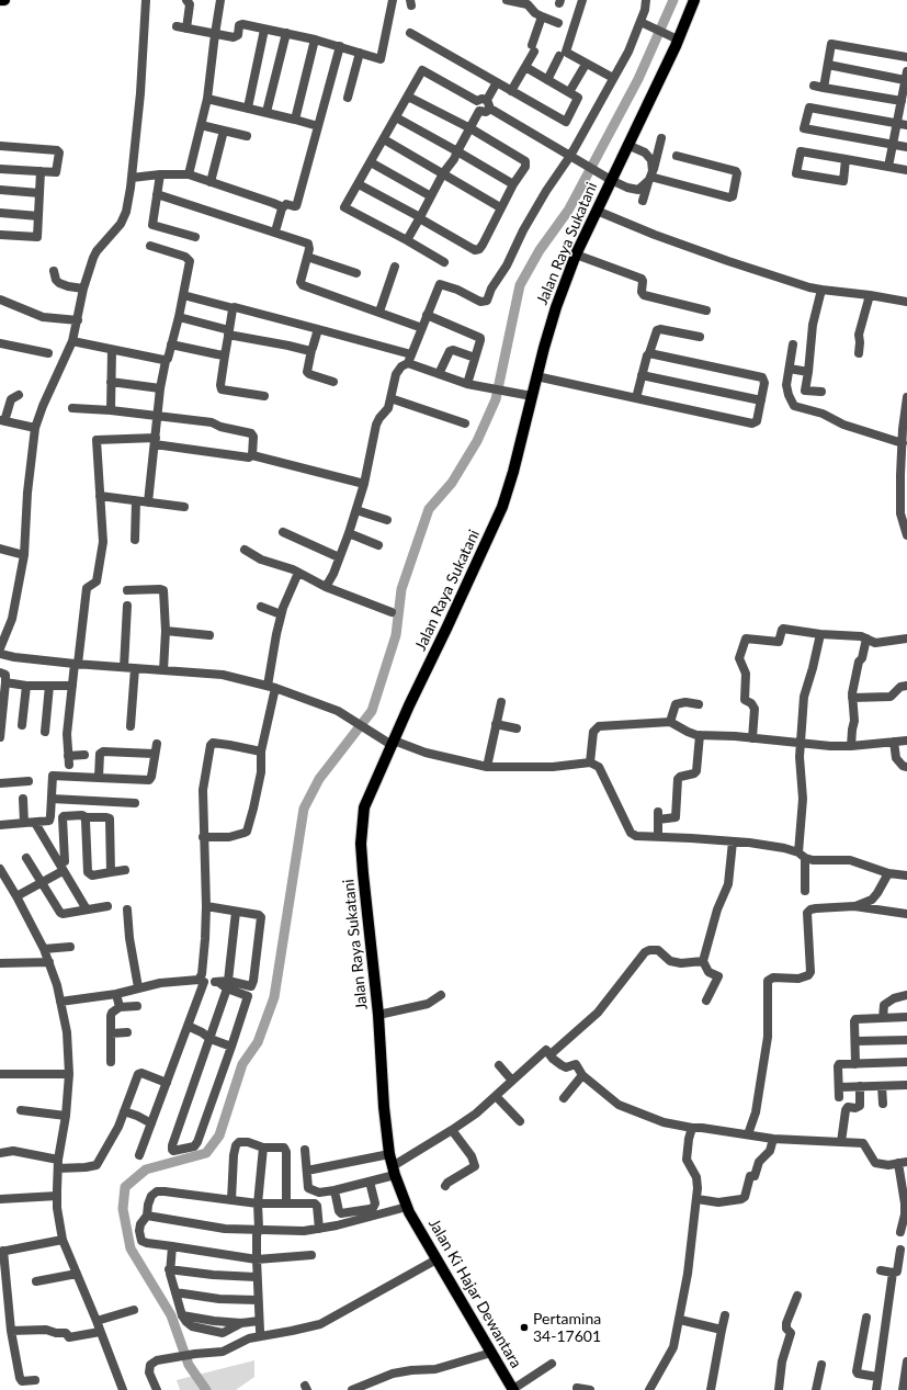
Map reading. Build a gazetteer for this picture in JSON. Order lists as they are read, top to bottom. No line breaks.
{"streets":{"main road":["Jalan Raya Sukatani","Jalan Ki Hajar Dewantara"]},"crossings":[["Jalan Raya Sukatani","Jalan Ki Hajar Dewantara"]],"places":["Pertamina 34-17601"]}
